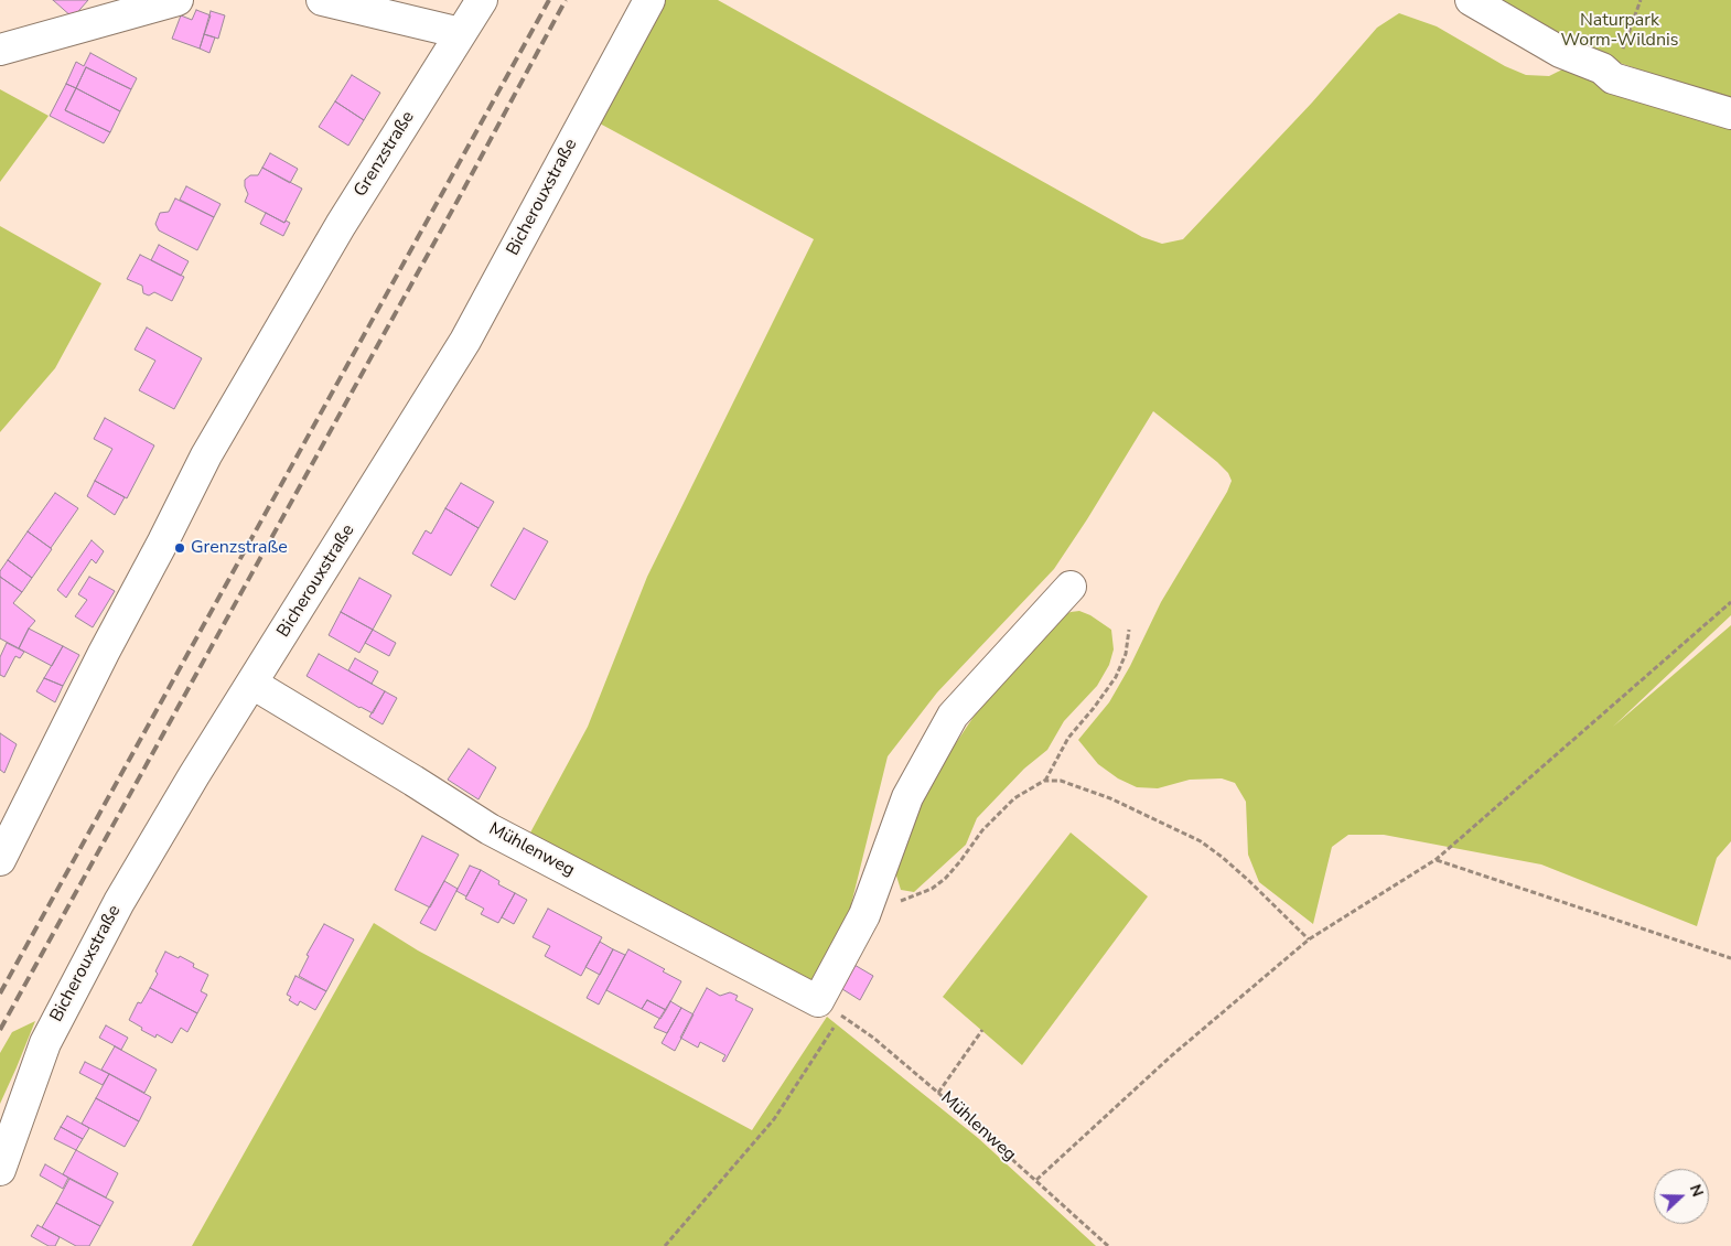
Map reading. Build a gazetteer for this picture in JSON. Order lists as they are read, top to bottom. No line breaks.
{"streets":{"street":["Grenzstraße","Bicherouxstraße","Mühlenweg"]},"crossings":[["Bicherouxstraße","Mühlenweg"]],"parks":["Naturpark Worm-Wildnis"],"places":["Grenzstraße"],"north":"right"}
